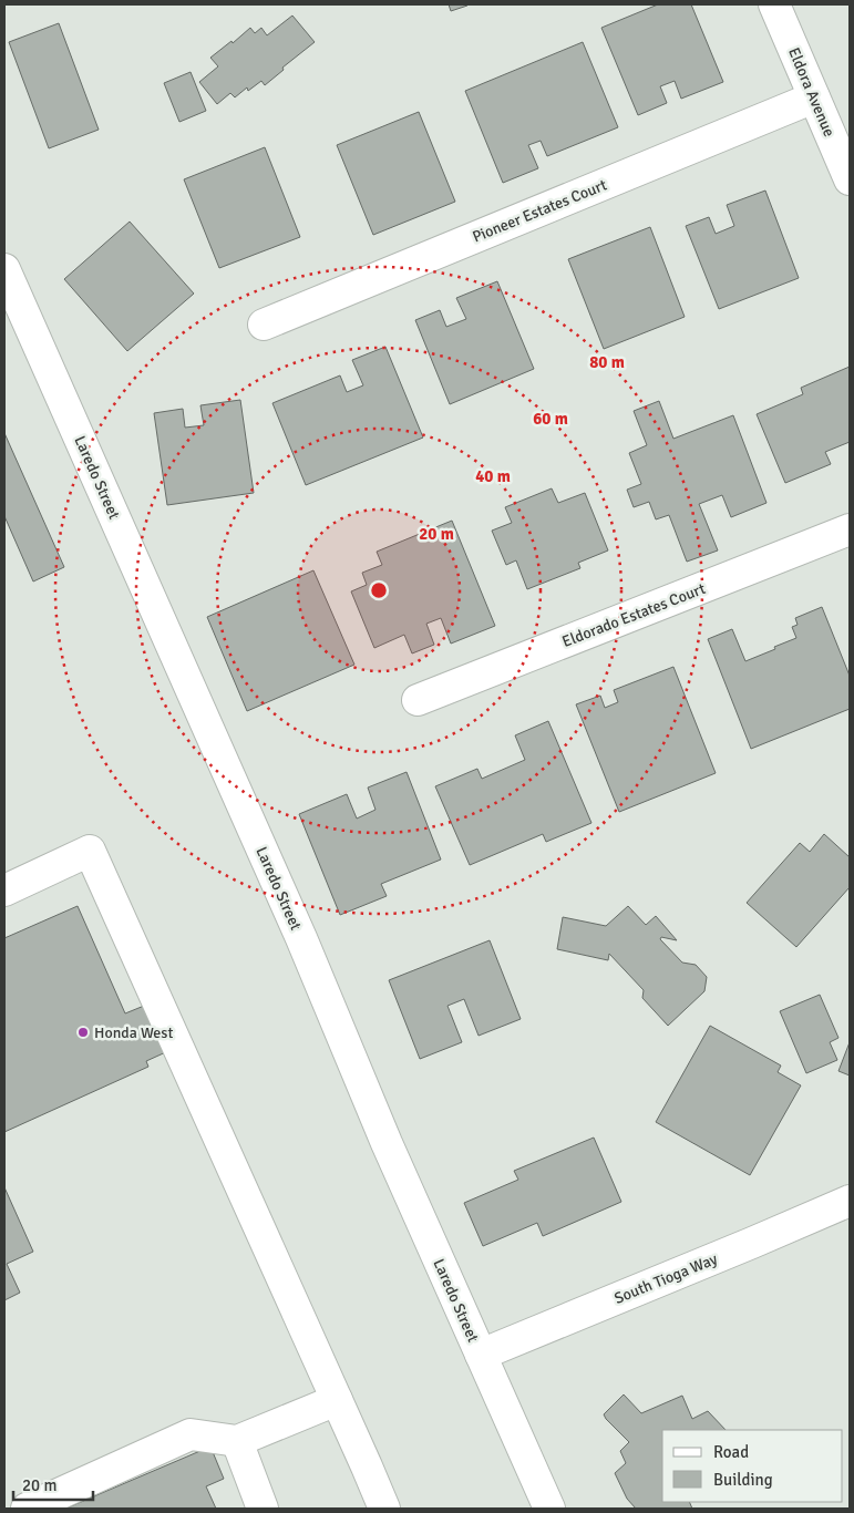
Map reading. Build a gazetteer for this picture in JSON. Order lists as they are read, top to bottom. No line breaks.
{"streets":{"street":["Eldora Avenue","Pioneer Estates Court","Laredo Street","Eldorado Estates Court","South Tioga Way"]},"crossings":[["Eldora Avenue","Pioneer Estates Court"],["Laredo Street","South Tioga Way"]],"places":["Honda West"],"legend":["Road","Building"],"scale_bar":"20 m","rings":["80 m","60 m","40 m","20 m"]}
